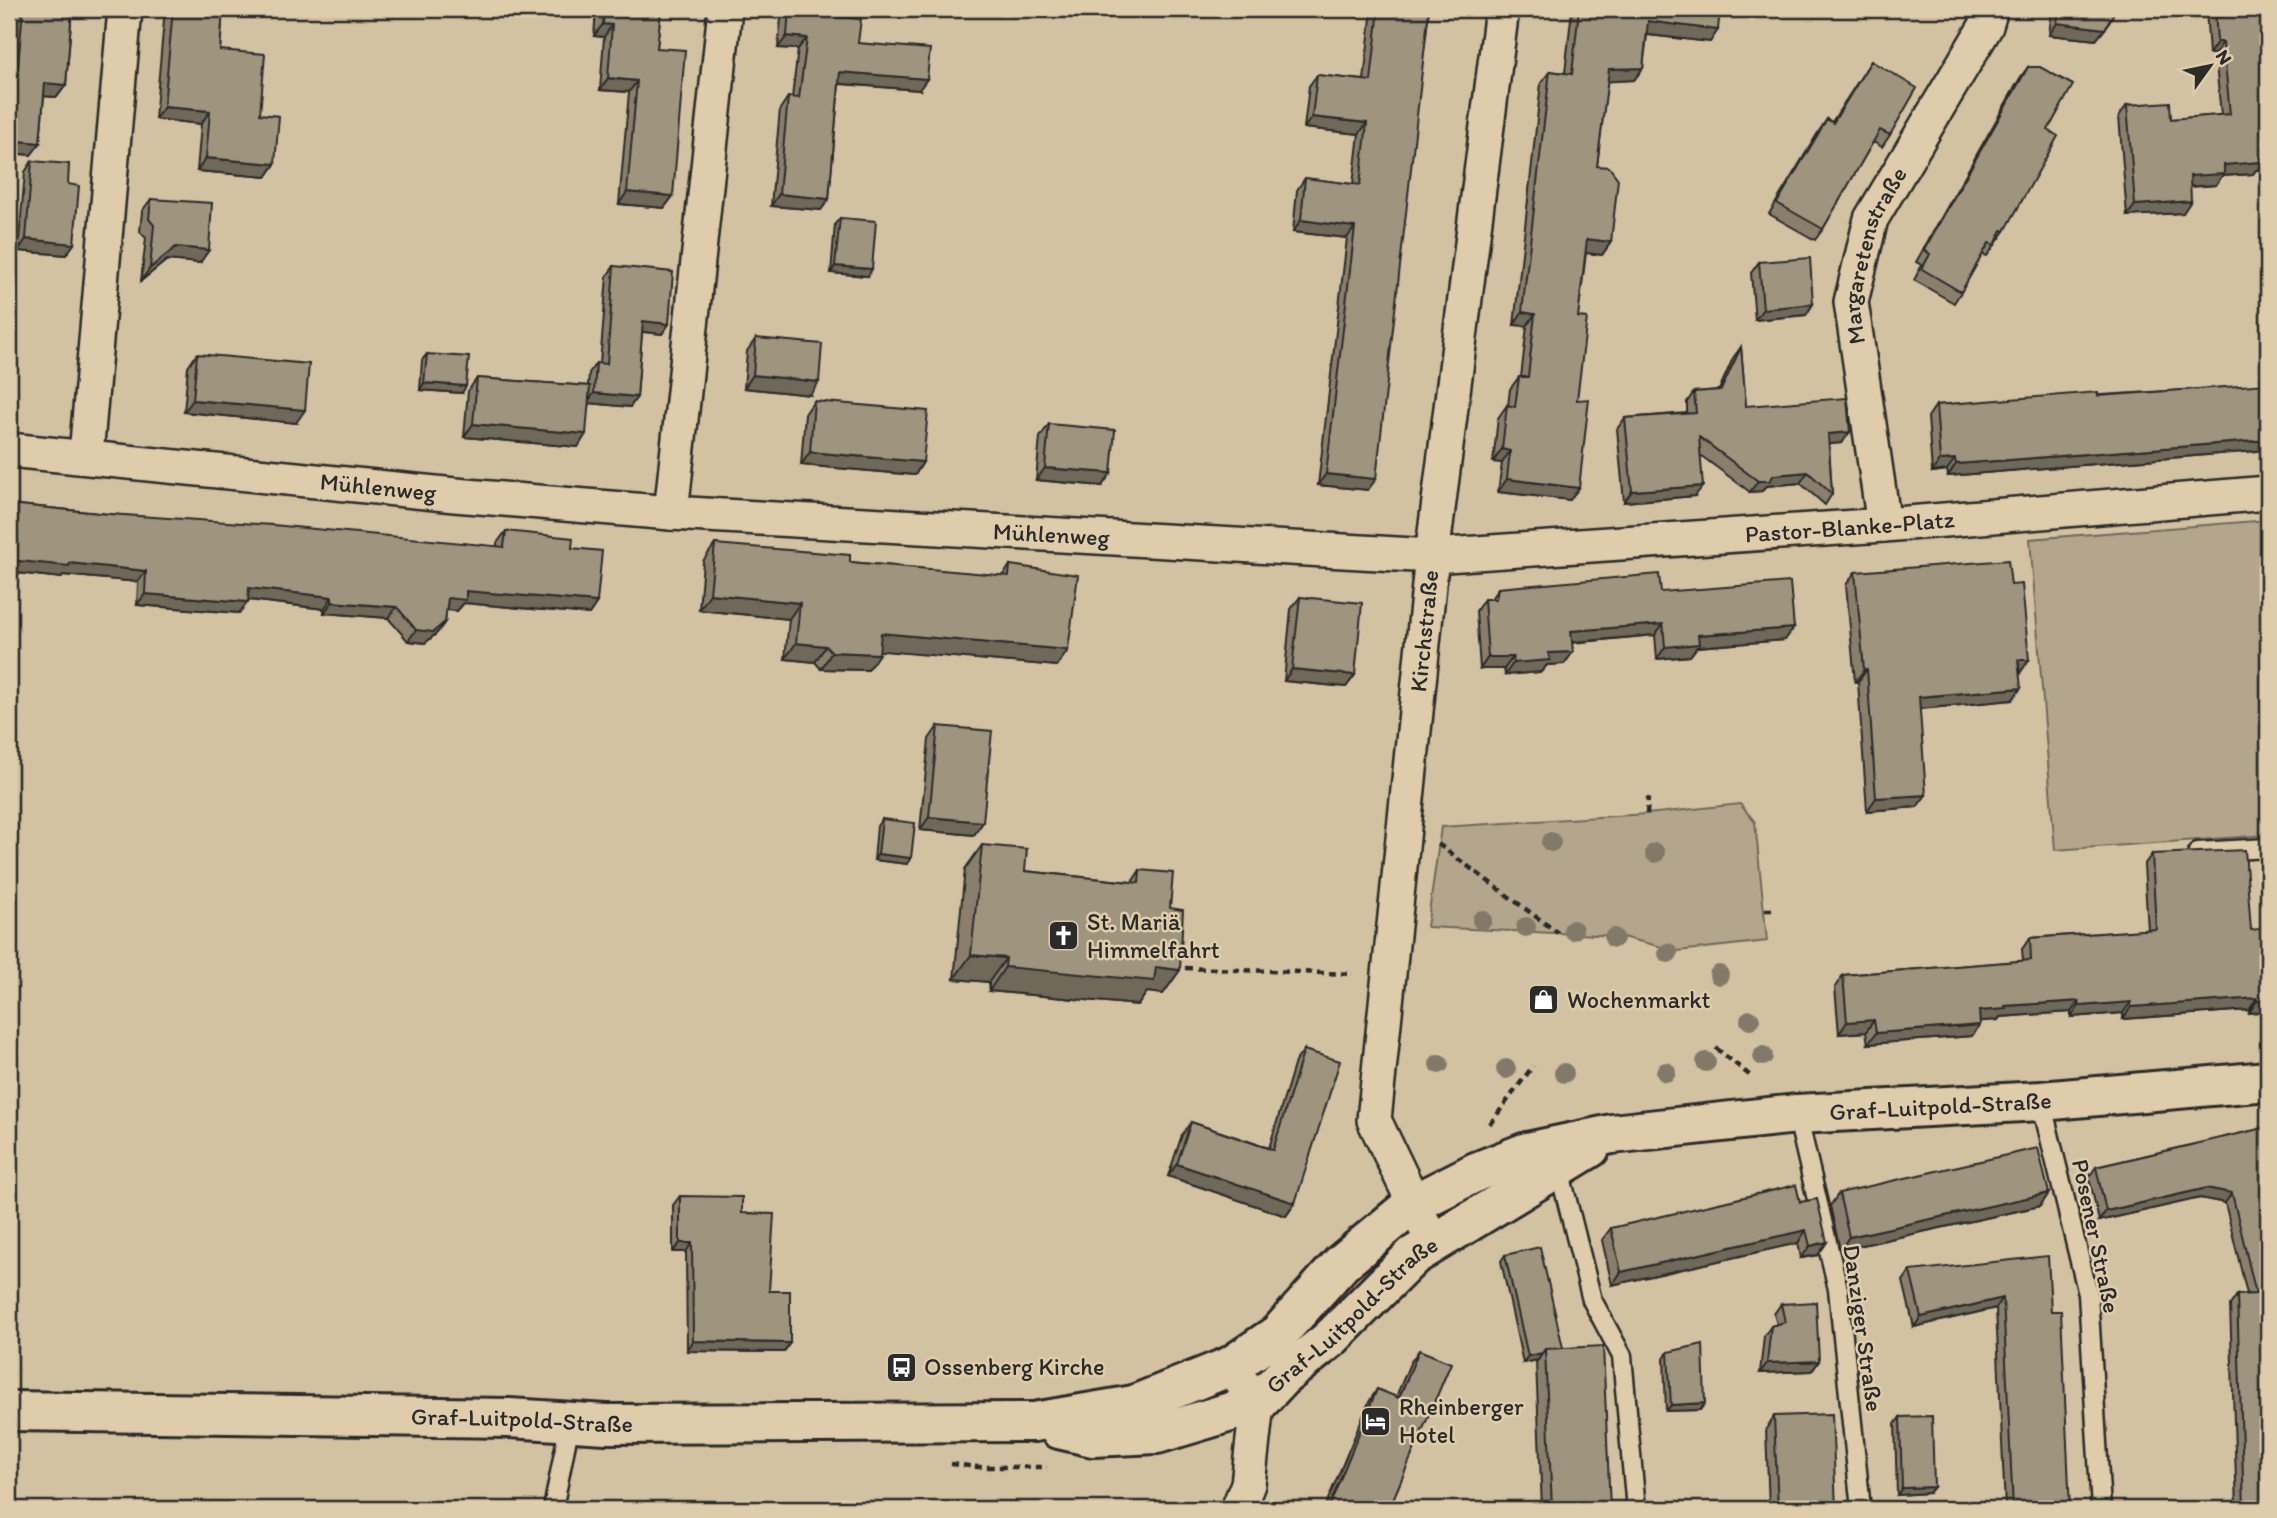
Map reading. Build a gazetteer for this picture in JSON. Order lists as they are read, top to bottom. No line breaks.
{"streets":{"street":["Margaretenstraße","Mühlenweg","Pastor-Blanke-Platz","Kirchstraße","Graf-Luitpold-Straße"],"lane":["Posener Straße","Danziger Straße"]},"crossings":[["Margaretenstraße","Pastor-Blanke-Platz"],["Mühlenweg","Pastor-Blanke-Platz"],["Mühlenweg","Kirchstraße"],["Pastor-Blanke-Platz","Kirchstraße"],["Kirchstraße","Graf-Luitpold-Straße"],["Graf-Luitpold-Straße","Posener Straße"],["Graf-Luitpold-Straße","Danziger Straße"]],"places":{"church":["St. Mariä Himmelfahrt"],"shop":["Wochenmarkt"],"bus stop":["Ossenberg Kirche"],"hotel":["Rheinberger Hotel"]},"north":"top right"}
